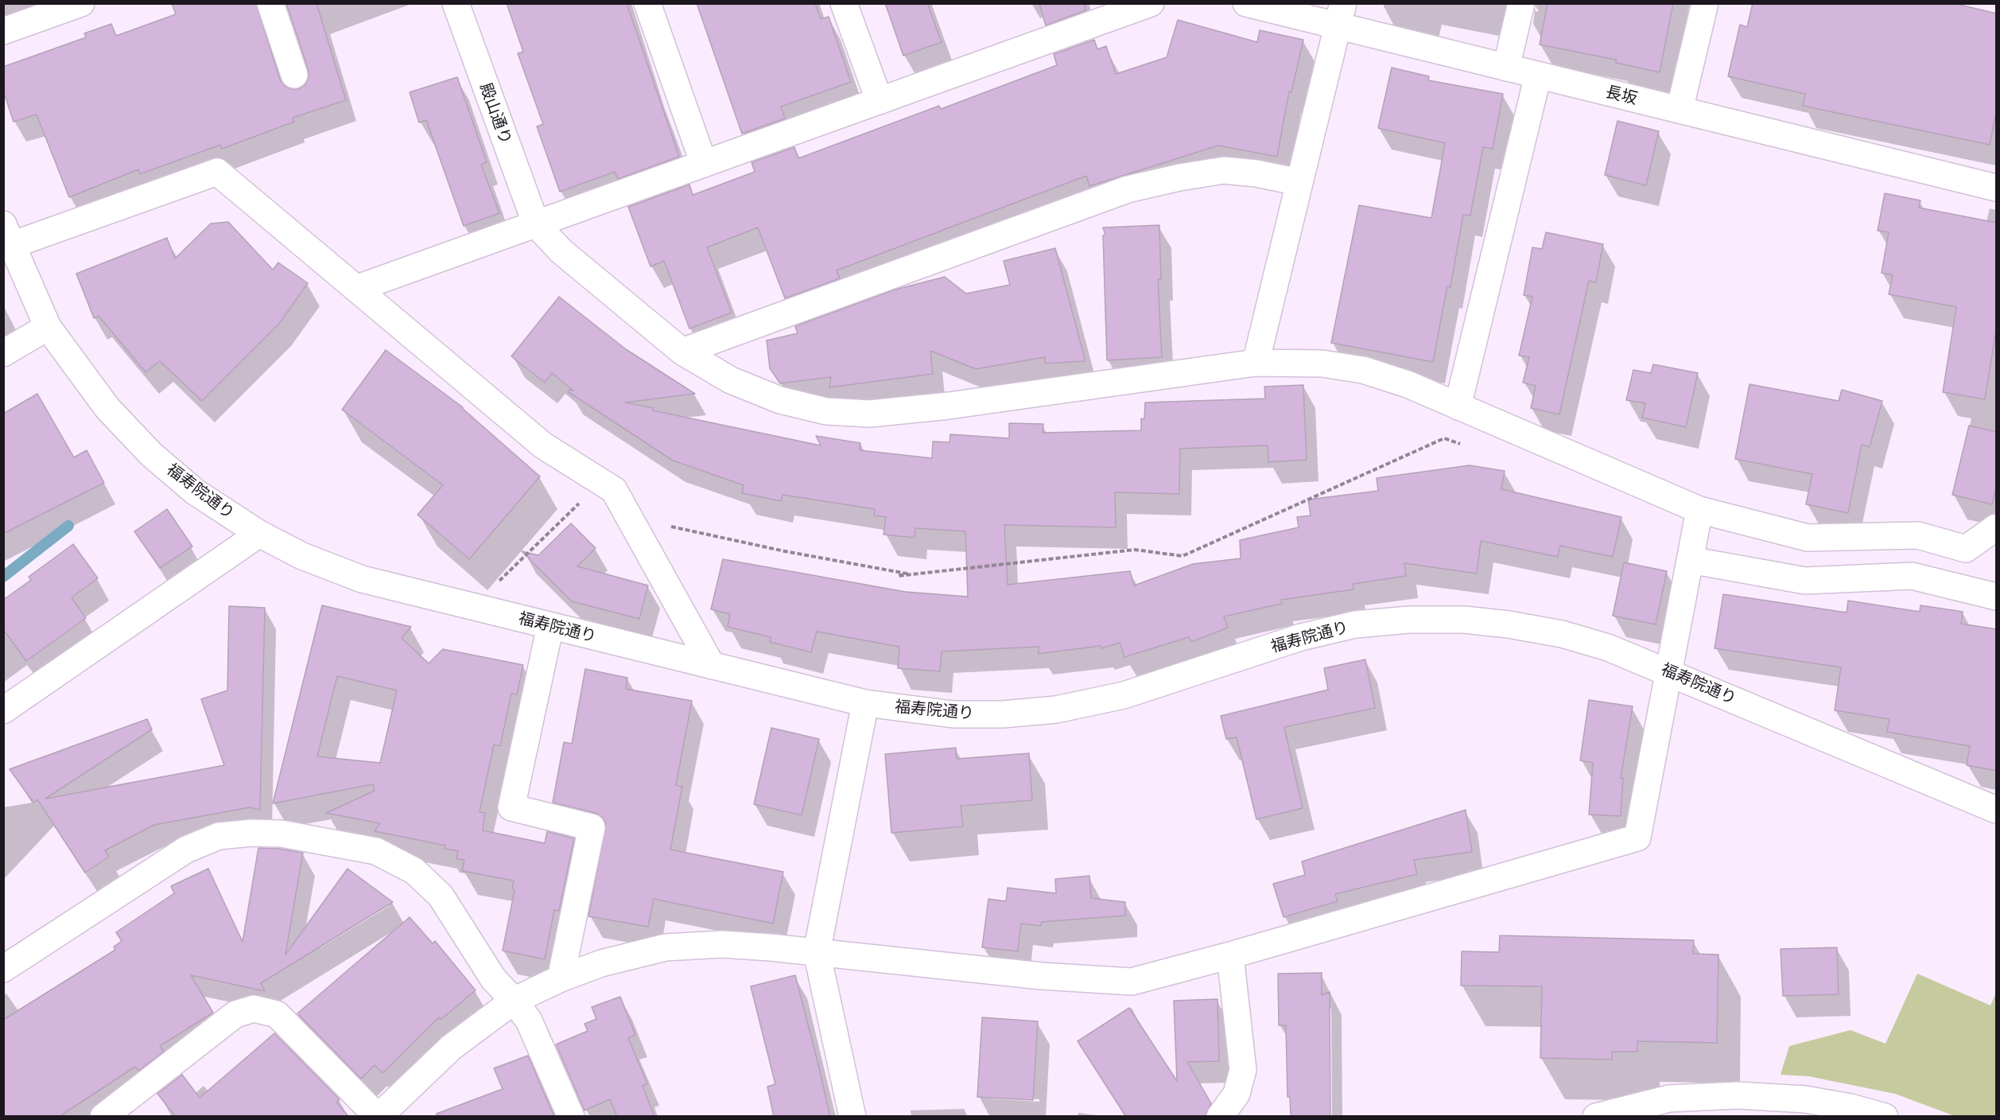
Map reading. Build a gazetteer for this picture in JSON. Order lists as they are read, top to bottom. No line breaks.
{"streets":{"street":["長坂","殿山通り","福寿院通り"]}}
